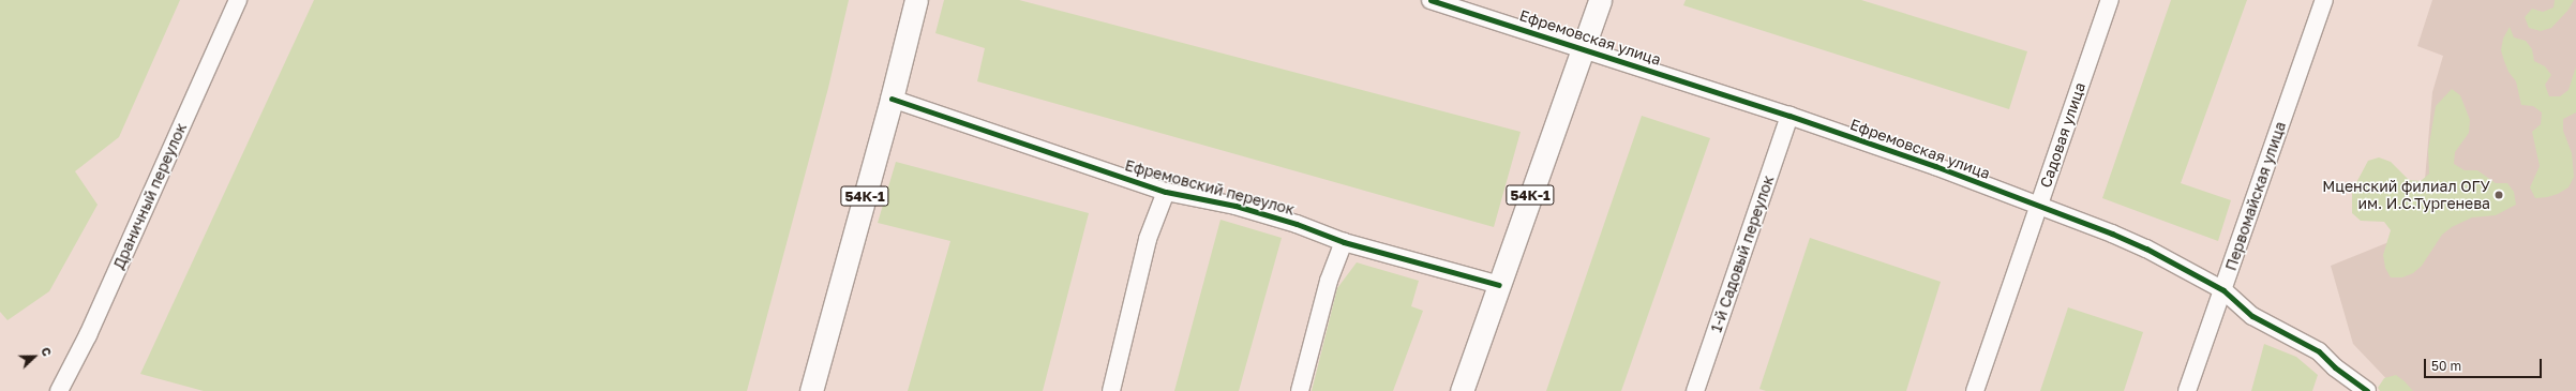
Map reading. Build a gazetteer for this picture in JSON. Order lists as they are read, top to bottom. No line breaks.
{"streets":{"main road":["54К-1"],"street":["Ефремовская улица","Садовая улица","Ефремовский переулок","Драничный переулок","Первомайская улица","1-й Садовый переулок"]},"crossings":[["Ефремовская улица","Садовая улица"],["Ефремовская улица","54К-1"],["Ефремовская улица","Первомайская улица"],["Ефремовская улица","1-й Садовый переулок"],["Ефремовский переулок","54К-1"]],"places":["Мценский филиал ОГУ им. И.С.Тургенева"],"scale_bar":"50 m","north":"right"}
